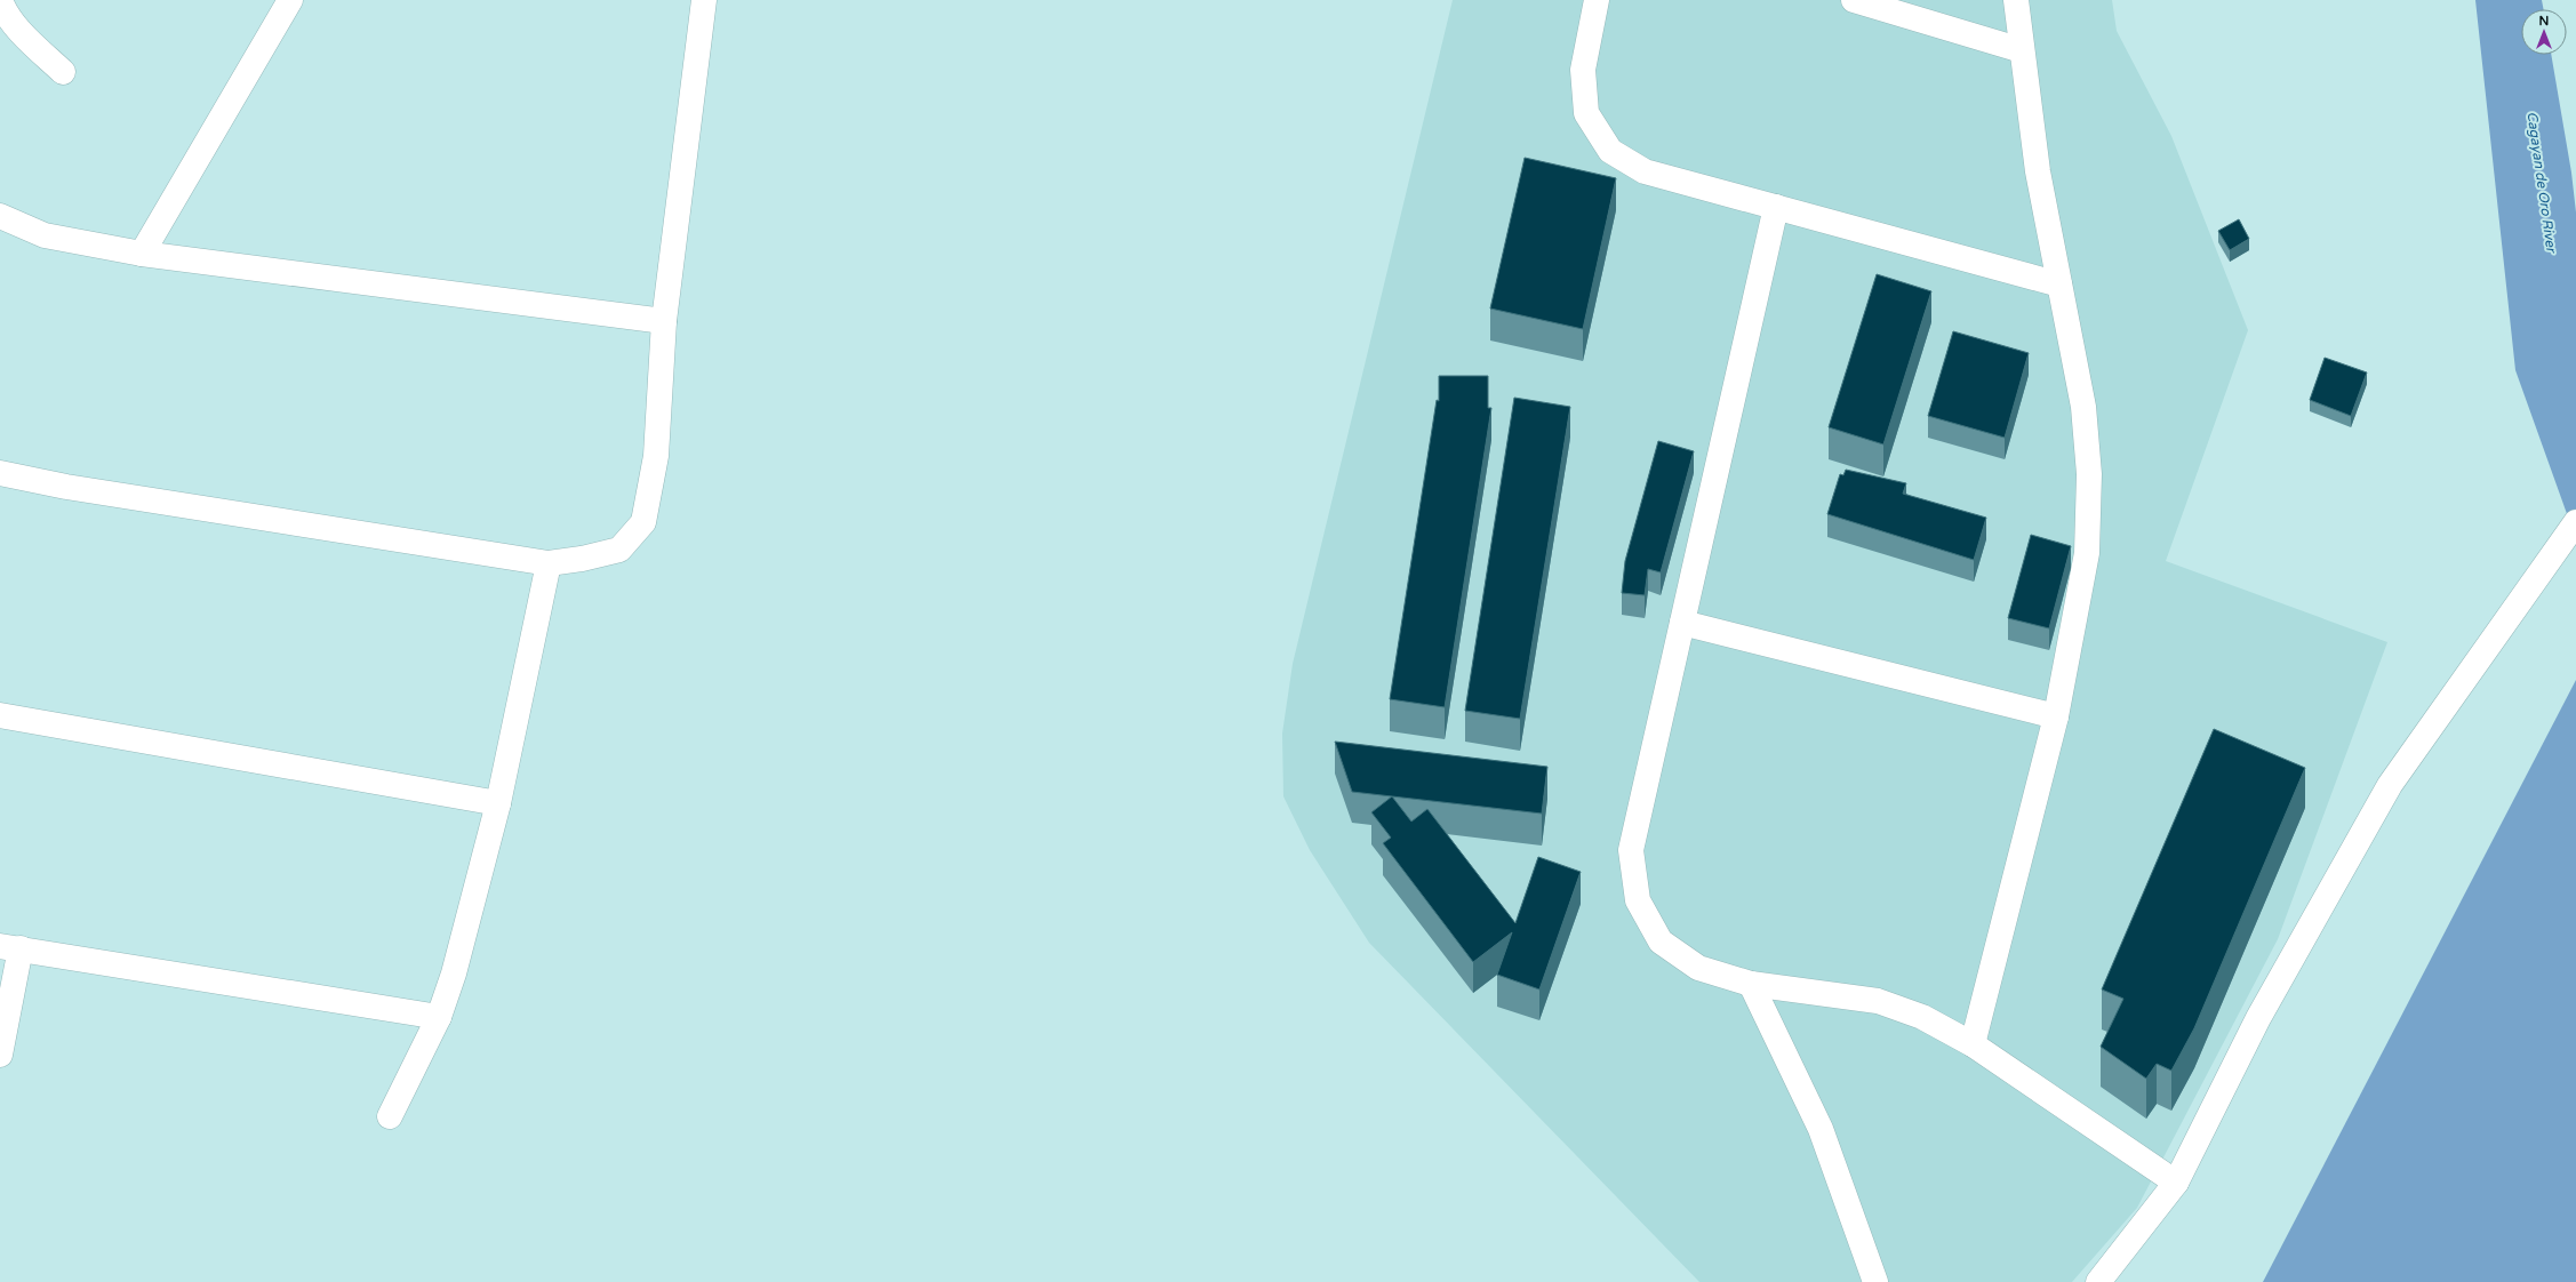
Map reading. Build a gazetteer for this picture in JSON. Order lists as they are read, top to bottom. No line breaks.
{"water":["Cagayan de Oro River"],"north":"top"}
